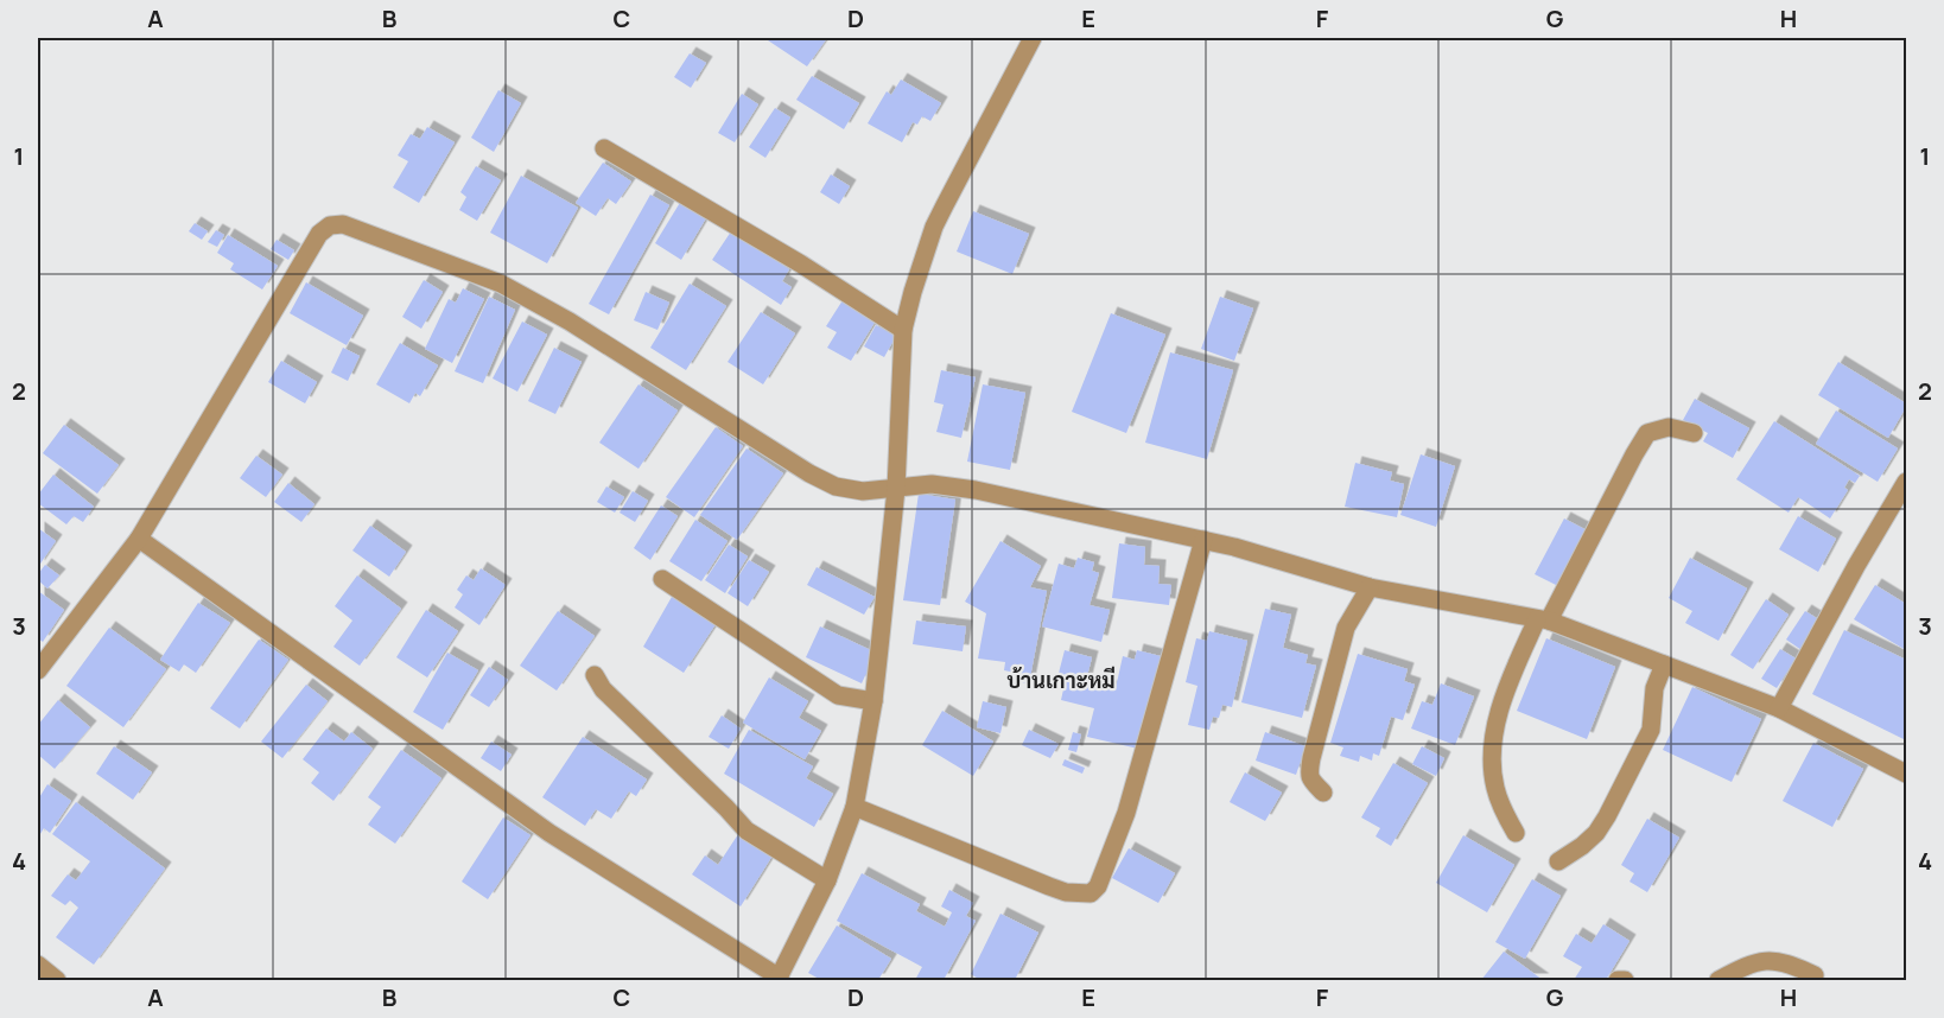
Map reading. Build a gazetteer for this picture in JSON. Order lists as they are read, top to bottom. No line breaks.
{"districts":["บ้านเกาะหมี"],"grid":{"columns":["A","B","C","D","E","F","G","H"],"rows":["1","2","3","4"]}}
